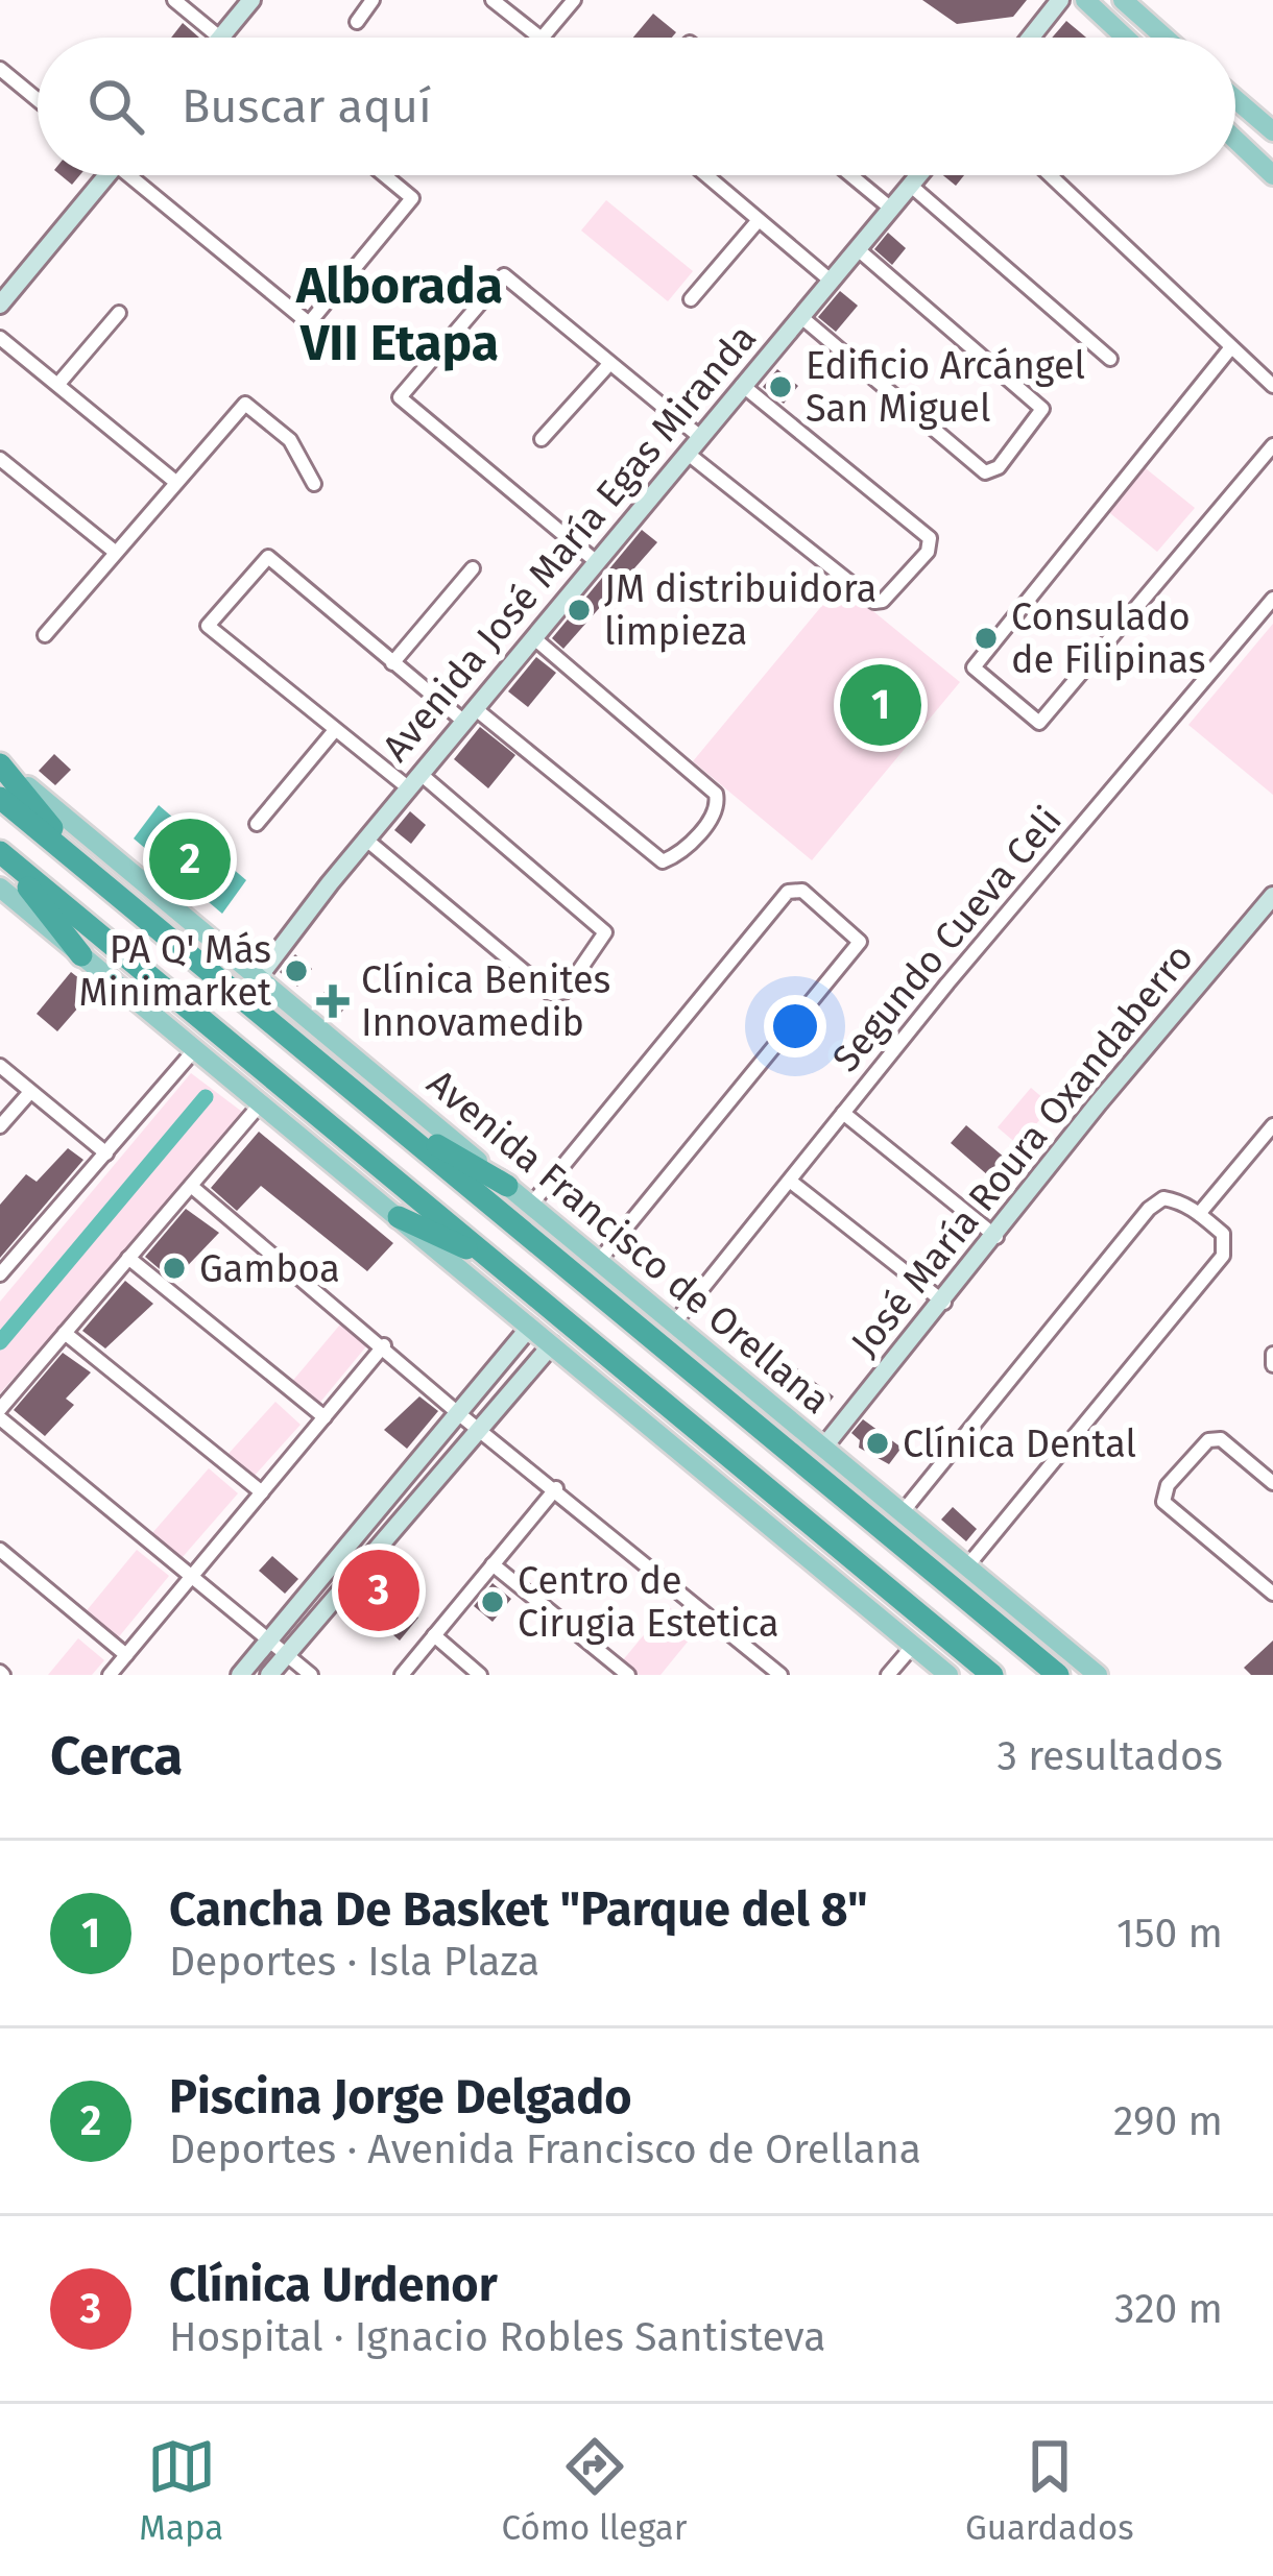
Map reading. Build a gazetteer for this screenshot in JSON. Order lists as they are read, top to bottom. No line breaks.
{"streets":{"highway":["Avenida Francisco de Orellana"],"street":["Avenida José María Egas Miranda","Segundo Cueva Celi","José María Roura Oxandaberro"]},"crossings":[["Avenida José María Egas Miranda","Avenida Francisco de Orellana"],["Segundo Cueva Celi","Avenida Francisco de Orellana"],["José María Roura Oxandaberro","Avenida Francisco de Orellana"]],"districts":["Alborada VII Etapa"],"places":{"other":["Edificio Arcángel San Miguel","JM distribuidora limpieza","Consulado de Filipinas","PA Q' Más Minimarket","Gamboa","Clínica Dental","Centro de Cirugia Estetica"],"health":["Clínica Benites Innovamedib"]},"page":{"search":"Buscar aquí","pins":["1","2","3"],"heading":["Cerca","3 resultados"],"list":[{"mark":"1","name":"Cancha De Basket \"Parque del 8\"","note":"Deportes · Isla Plaza","value":"150 m"},{"mark":"2","name":"Piscina Jorge Delgado","note":"Deportes · Avenida Francisco de Orellana","value":"290 m"},{"mark":"3","name":"Clínica Urdenor","note":"Hospital · Ignacio Robles Santisteva","value":"320 m"}],"nav":["Mapa","Cómo llegar","Guardados"]}}
